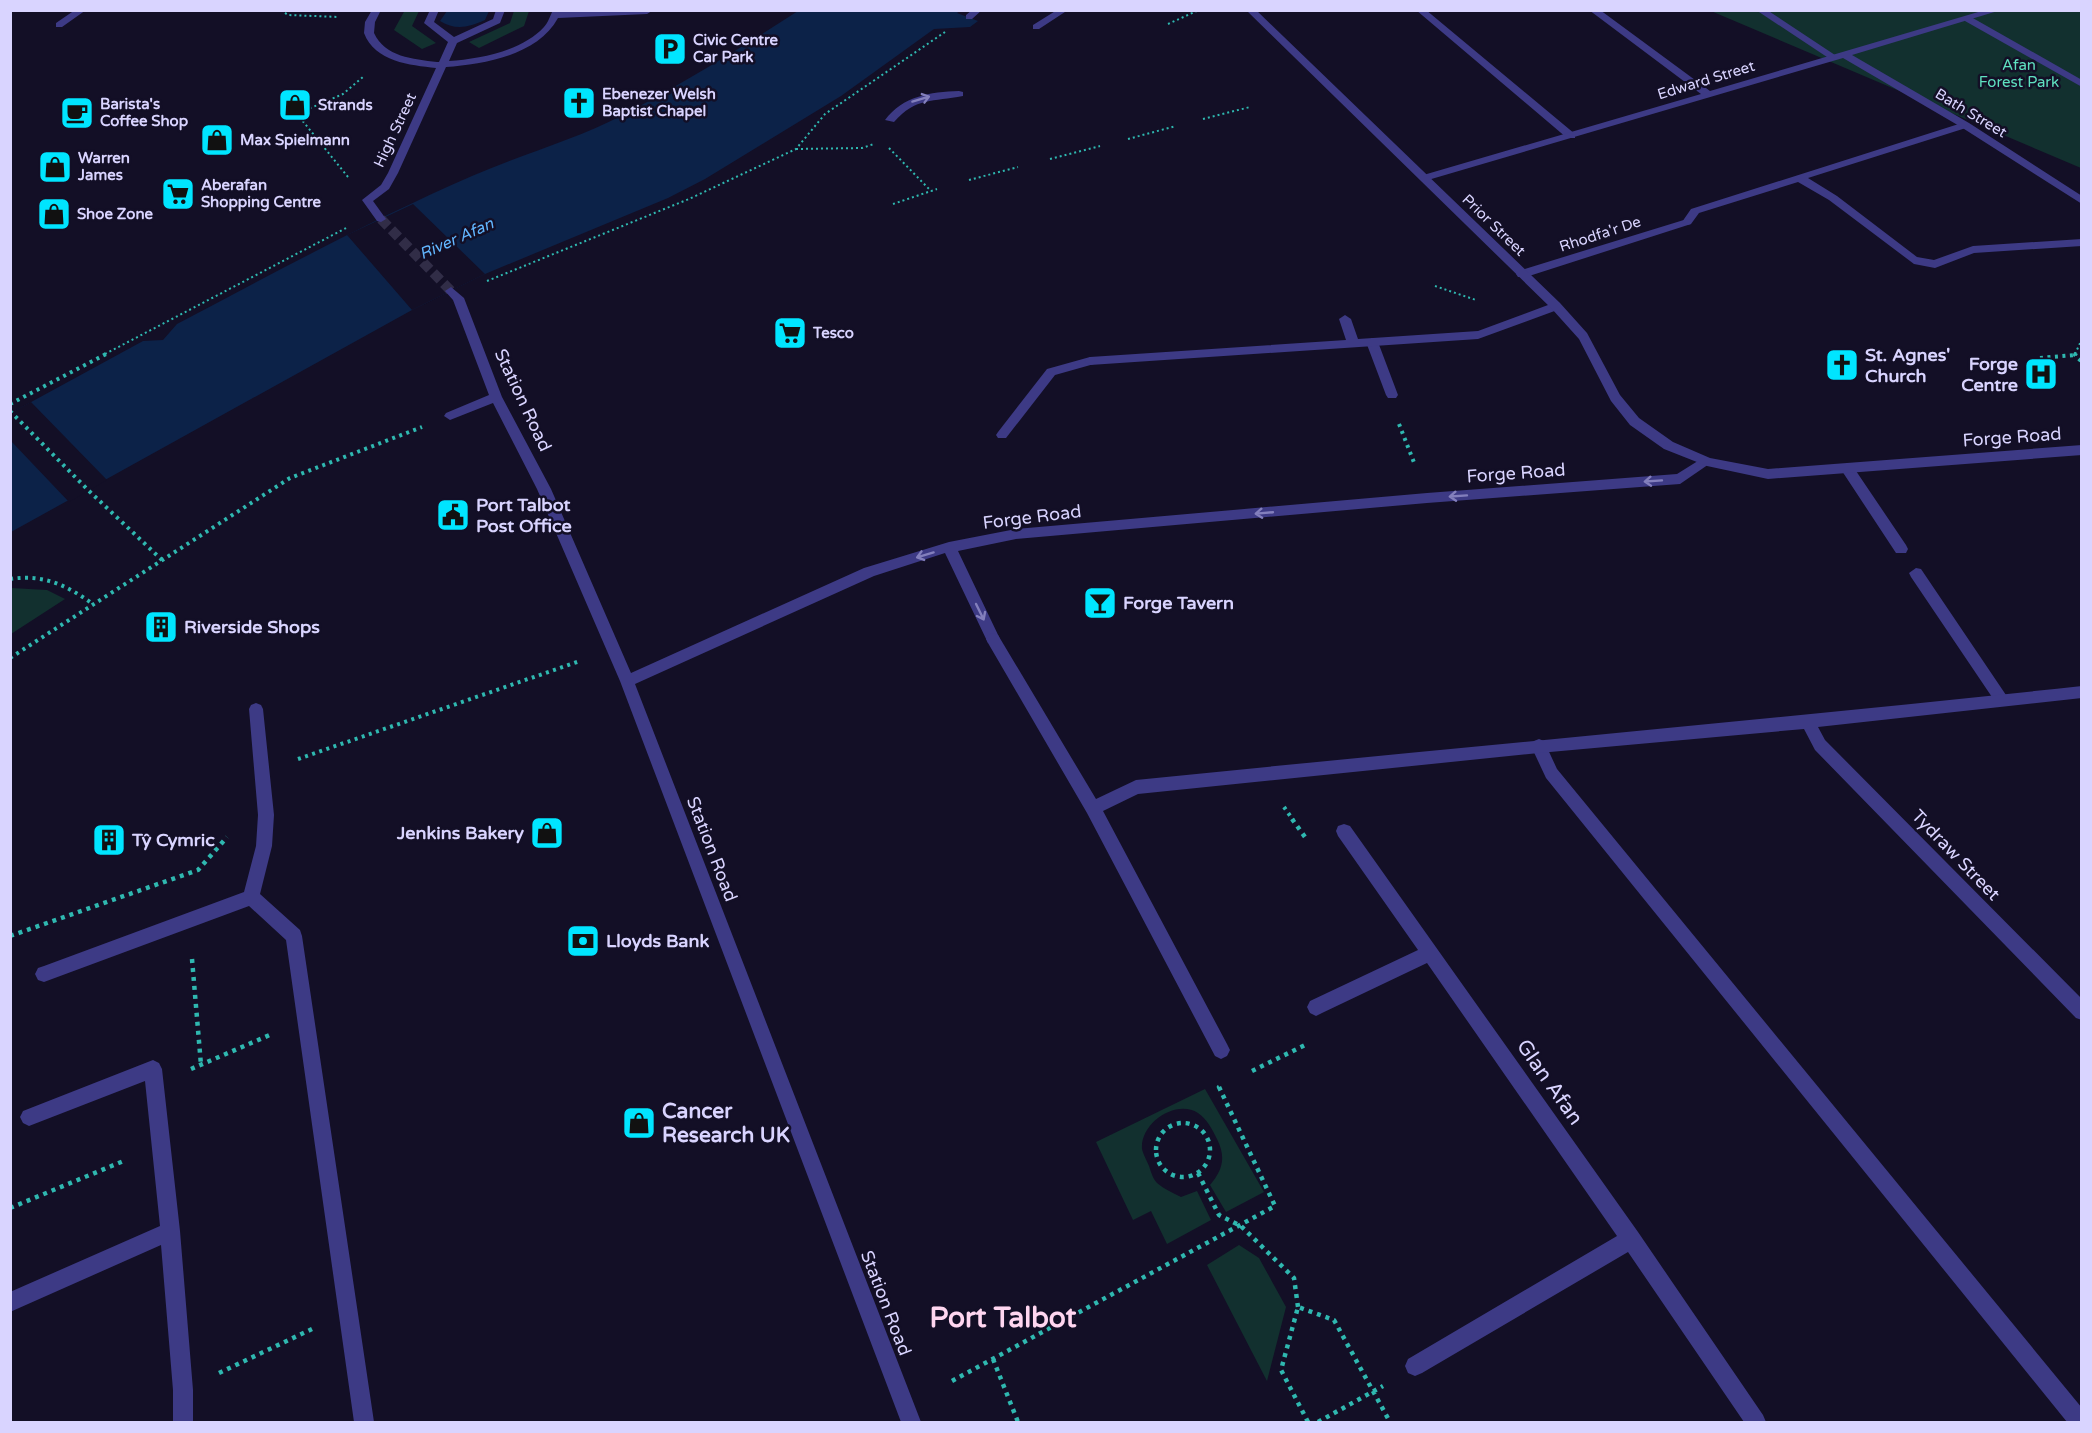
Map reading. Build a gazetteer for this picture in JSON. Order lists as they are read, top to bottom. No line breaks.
{"streets":{"street":["Edward Street","Bath Street","High Street","Prior Street","Rhodfa'r De","Station Road","Forge Road","Tydraw Street","Glan Afan"]},"crossings":[["Edward Street","Bath Street"],["Edward Street","Prior Street"],["Bath Street","Rhodfa'r De"],["Prior Street","Rhodfa'r De"],["Prior Street","Forge Road"],["Station Road","Forge Road"]],"one_way":["Forge Road"],"districts":["Port Talbot"],"water":["River Afan"],"parks":["Afan Forest Park"],"places":{"parking":["Civic Centre Car Park"],"church":["Ebenezer Welsh Baptist Chapel","St. Agnes' Church"],"shop":["Strands","Max Spielmann","Warren James","Shoe Zone","Jenkins Bakery","Cancer Research UK"],"cafe":["Barista's Coffee Shop"],"supermarket":["Aberafan Shopping Centre","Tesco"],"hospital":["Forge Centre"],"public building":["Port Talbot Post Office"],"bar":["Forge Tavern"],"building":["Riverside Shops","Tŷ Cymric"],"bank":["Lloyds Bank"]}}
